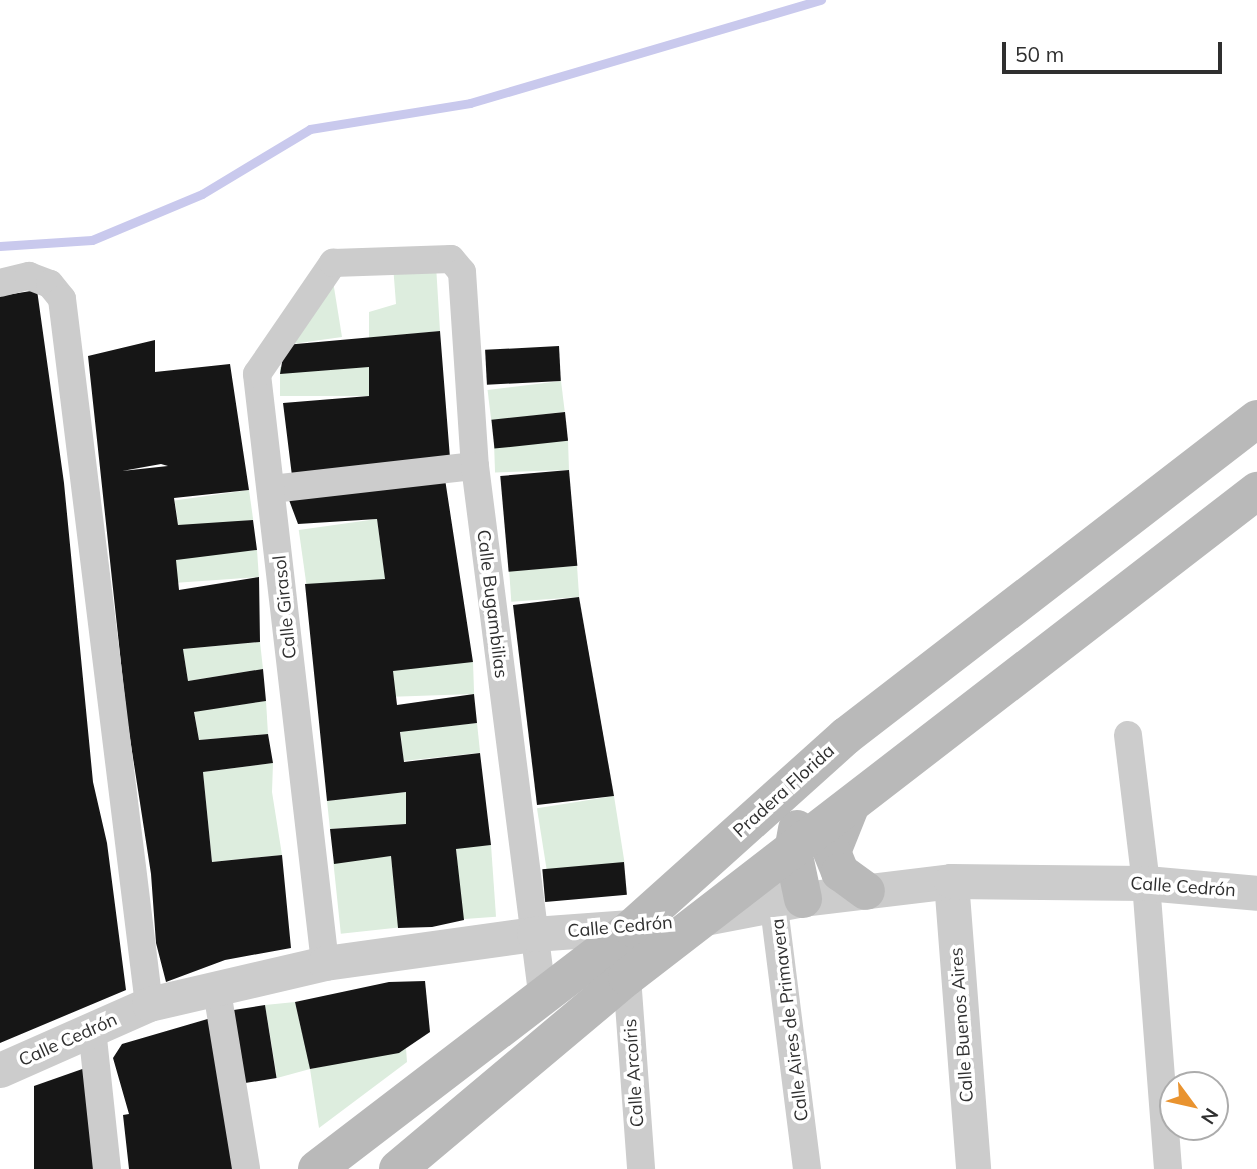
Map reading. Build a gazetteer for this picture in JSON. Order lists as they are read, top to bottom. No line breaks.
{"streets":{"main road":["Pradera Florida"],"street":["Calle Bugambilias","Calle Girasol","Calle Cedrón","Calle Aires de Primavera","Calle Buenos Aires","Calle Arcoíris"]},"crossings":[["Calle Bugambilias","Calle Girasol"],["Calle Bugambilias","Pradera Florida"],["Calle Bugambilias","Calle Cedrón"],["Calle Girasol","Calle Cedrón"],["Pradera Florida","Calle Cedrón"],["Calle Cedrón","Calle Aires de Primavera"],["Calle Cedrón","Calle Buenos Aires"]],"scale_bar":"50 m","north":"bottom right"}
